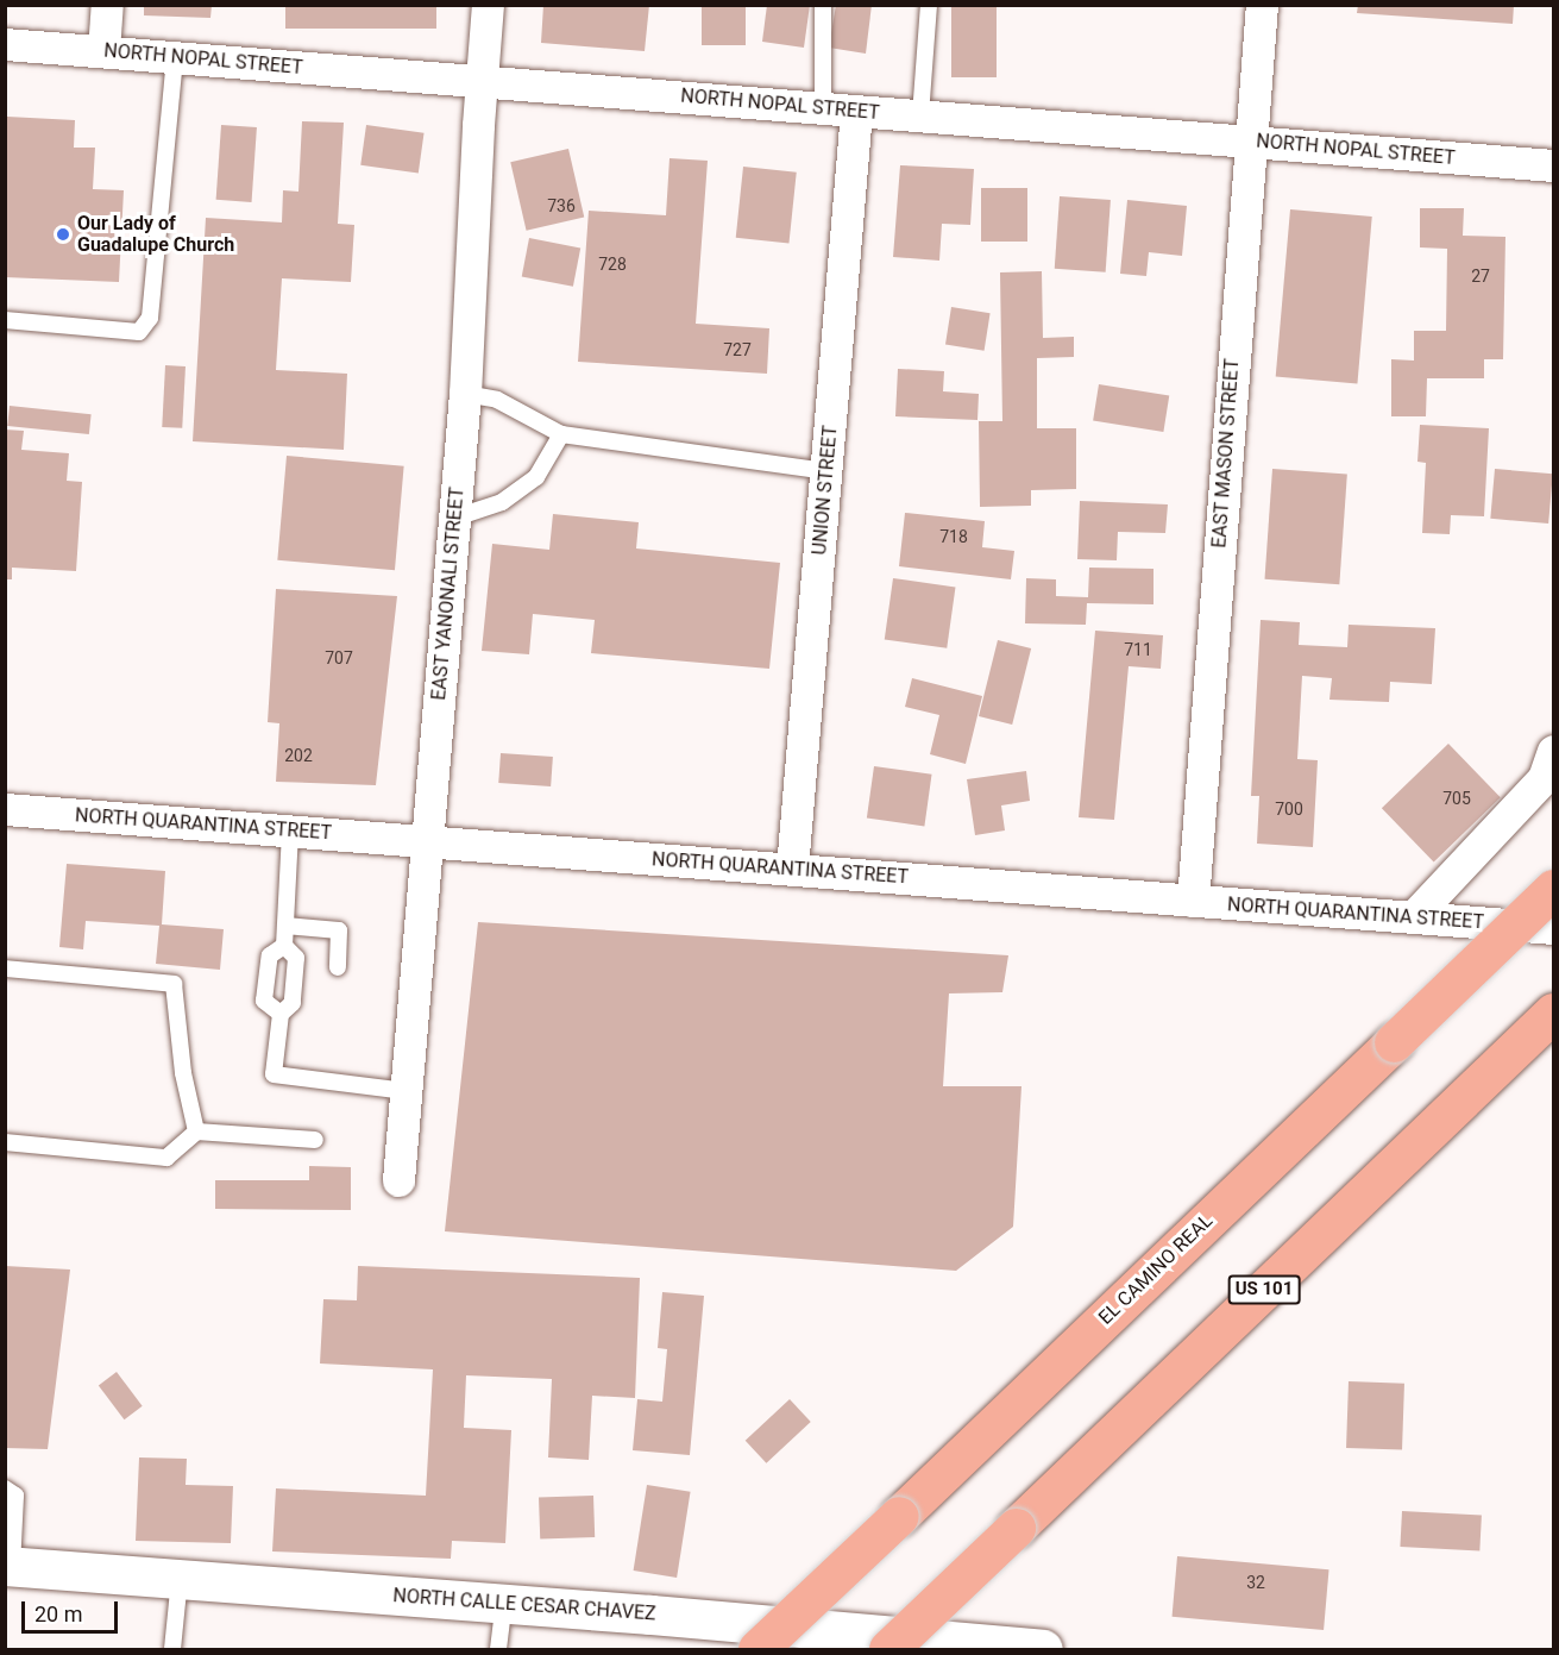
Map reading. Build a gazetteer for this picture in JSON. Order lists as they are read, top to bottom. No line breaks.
{"streets":{"highway":["EL CAMINO REAL","US 101"],"street":["NORTH NOPAL STREET","EAST MASON STREET","UNION STREET","EAST YANONALI STREET","NORTH QUARANTINA STREET","NORTH CALLE CESAR CHAVEZ"]},"crossings":[["NORTH NOPAL STREET","EAST MASON STREET"],["NORTH NOPAL STREET","UNION STREET"],["NORTH NOPAL STREET","EAST YANONALI STREET"],["EAST MASON STREET","NORTH QUARANTINA STREET"],["UNION STREET","NORTH QUARANTINA STREET"],["EAST YANONALI STREET","NORTH QUARANTINA STREET"]],"places":["Our Lady of Guadalupe Church"],"house_numbers":["736","728","27","727","718","711","707","202","705","700","32"],"scale_bar":"20 m"}
